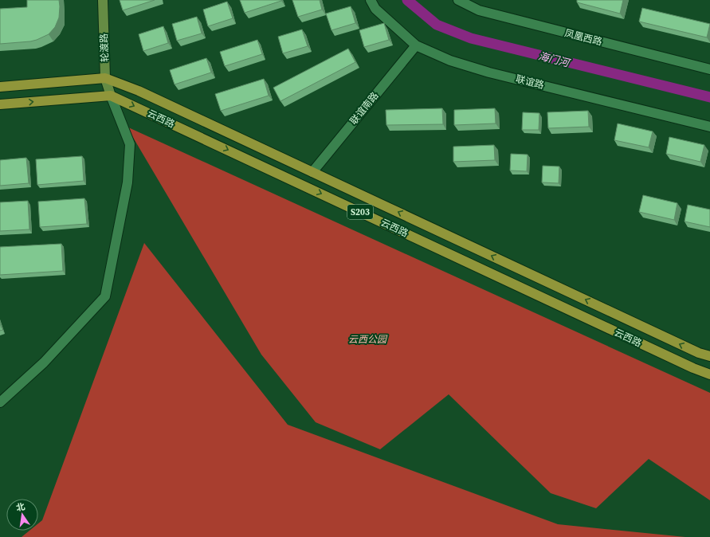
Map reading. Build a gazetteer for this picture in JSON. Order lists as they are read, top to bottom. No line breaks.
{"streets":{"main road":["轮渡路","云西路","S203"],"street":["凤凰西路","联谊路","联谊南路"]},"crossings":[["轮渡路","云西路"],["联谊路","联谊南路"],["联谊南路","云西路"]],"water":["海门河"],"parks":["云西公园"],"north":"top"}
